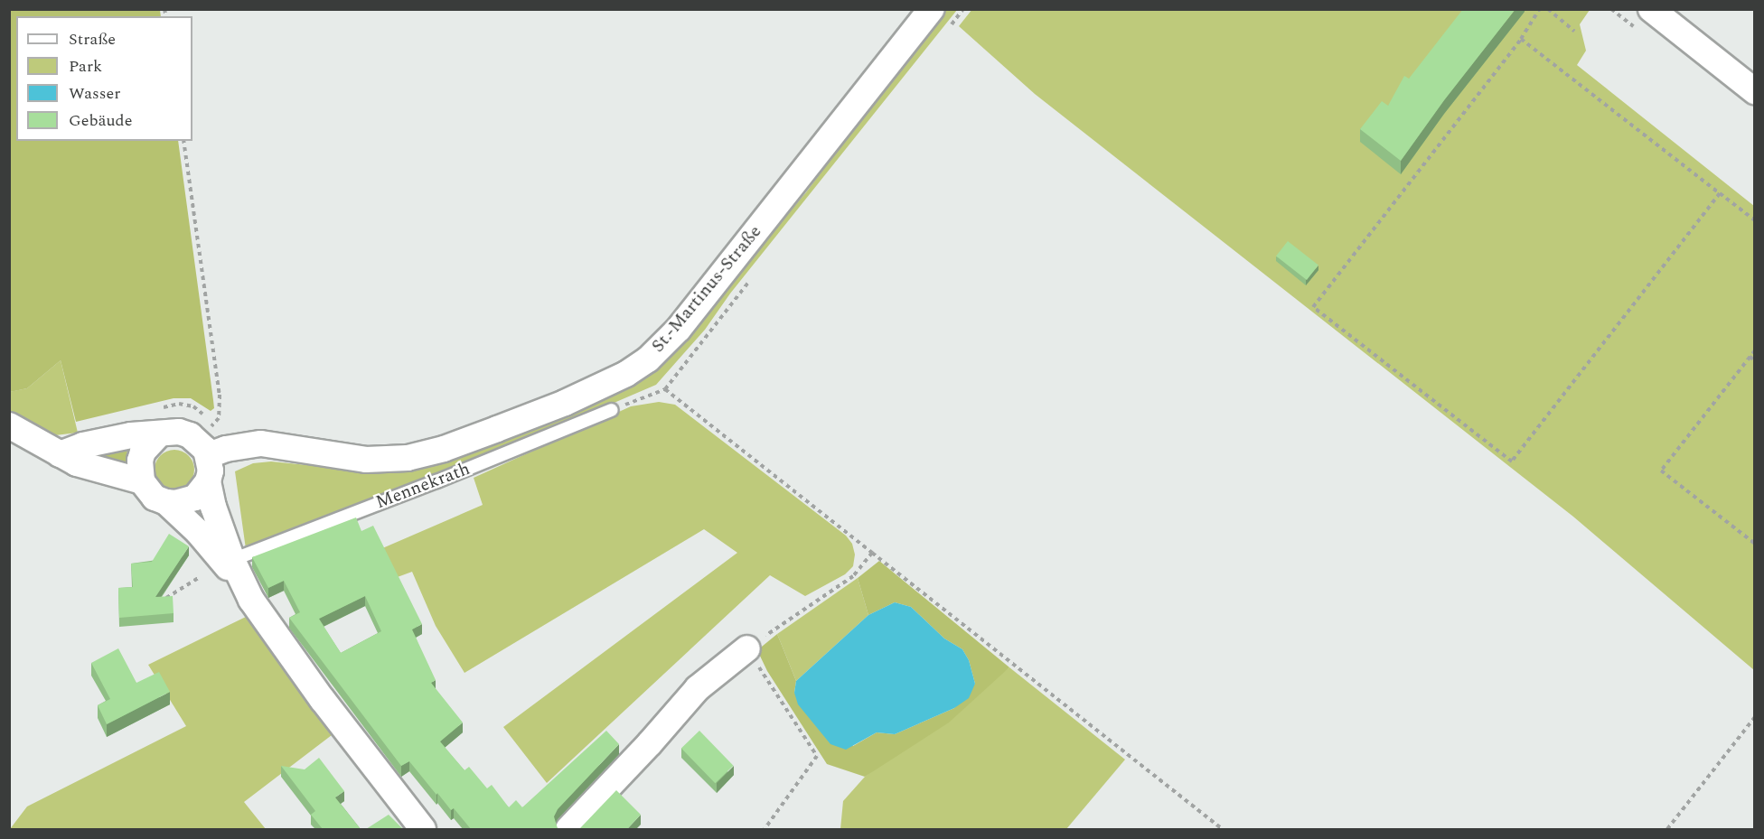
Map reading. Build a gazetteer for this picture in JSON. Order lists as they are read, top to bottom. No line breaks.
{"streets":{"street":["St.-Martinus-Straße"],"lane":["Mennekrath"]},"legend":["Straße","Park","Wasser","Gebäude"]}
